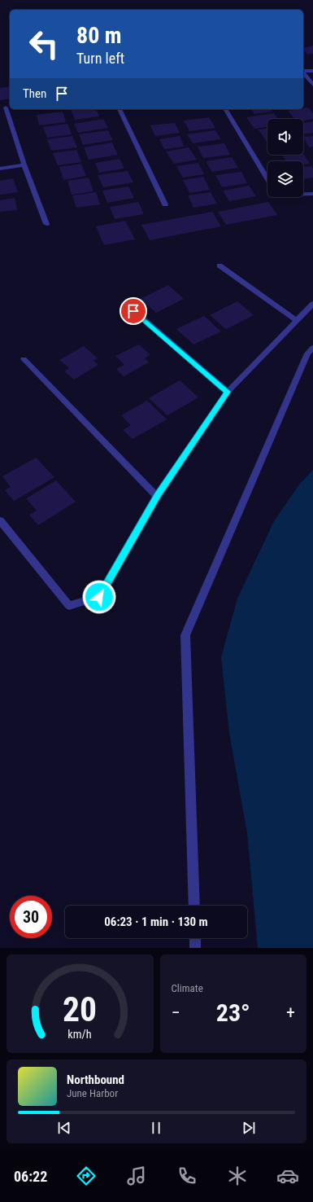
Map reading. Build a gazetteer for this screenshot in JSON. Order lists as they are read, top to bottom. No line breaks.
{"page":{"turn":["80 m","Turn left"],"then":"Then","limit":"30","trip":"06:23 · 1 min · 130 m","tile":"Climate","heat":["−","23°","+"],"song":["Northbound","June Harbor"],"tabs":"06:22","gauge":["20","km/h"]}}
